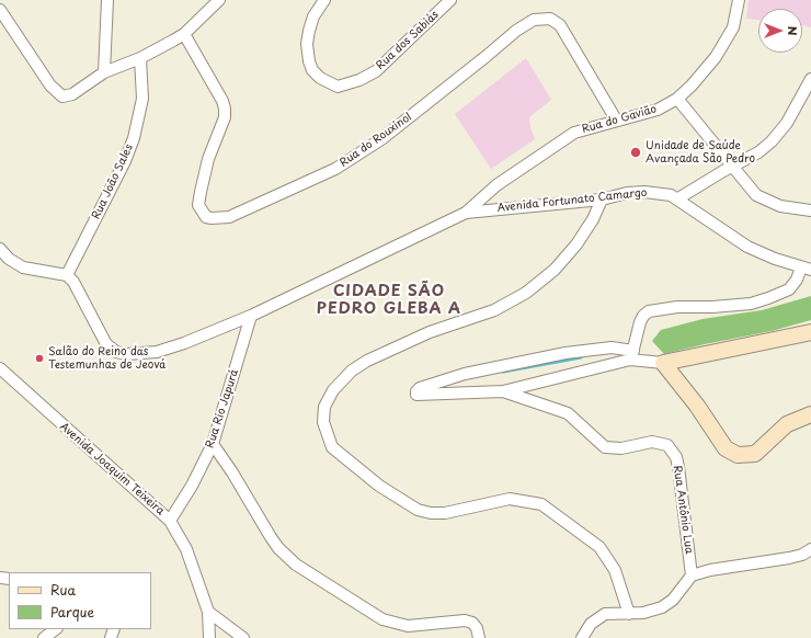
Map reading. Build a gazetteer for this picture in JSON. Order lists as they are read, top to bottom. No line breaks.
{"streets":{"street":["Rua dos Sabiás","Rua do Gavião","Rua do Rouxinol","Rua João Sales","Avenida Fortunato Camargo","Rua Rio Japurá","Avenida Joaquim Teixeira","Rua Antônio Lua"]},"crossings":[["Rua do Gavião","Rua do Rouxinol"],["Rua do Gavião","Avenida Fortunato Camargo"],["Rua João Sales","Avenida Fortunato Camargo"],["Avenida Fortunato Camargo","Rua Rio Japurá"],["Rua Rio Japurá","Avenida Joaquim Teixeira"]],"districts":["CIDADE SÃO PEDRO GLEBA A"],"places":["Unidade de Saúde Avançada São Pedro","Salão do Reino das Testemunhas de Jeová"],"legend":["Rua","Parque"],"north":"right"}
